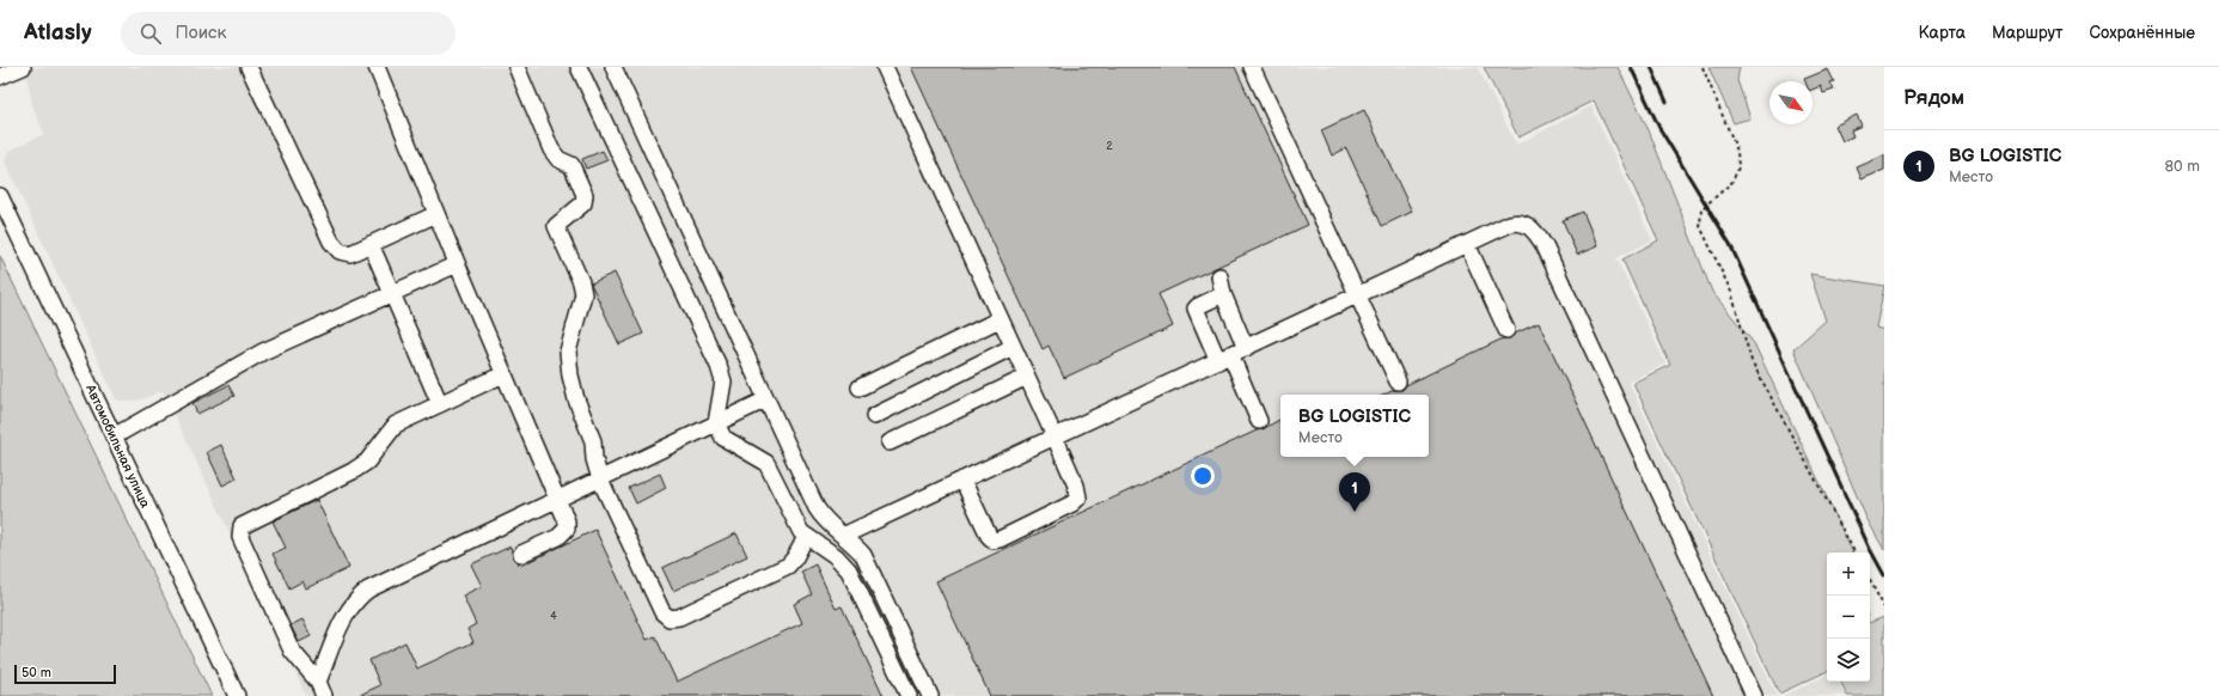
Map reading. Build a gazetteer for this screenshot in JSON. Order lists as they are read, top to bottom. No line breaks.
{"streets":{"street":["Автомобильная улица"]},"house_numbers":["2","4"],"scale_bar":"50 m","north":"bottom right","page":{"header":"Atlasly","search":"Поиск","nav":["Карта","Маршрут","Сохранённые"],"heading":"Рядом","list":[{"mark":"1","name":"BG LOGISTIC","note":"Место","value":"80 m"}],"popup":["BG LOGISTIC","Место"],"pins":"1","map_buttons":["+","−"],"scale":"50 m"}}
